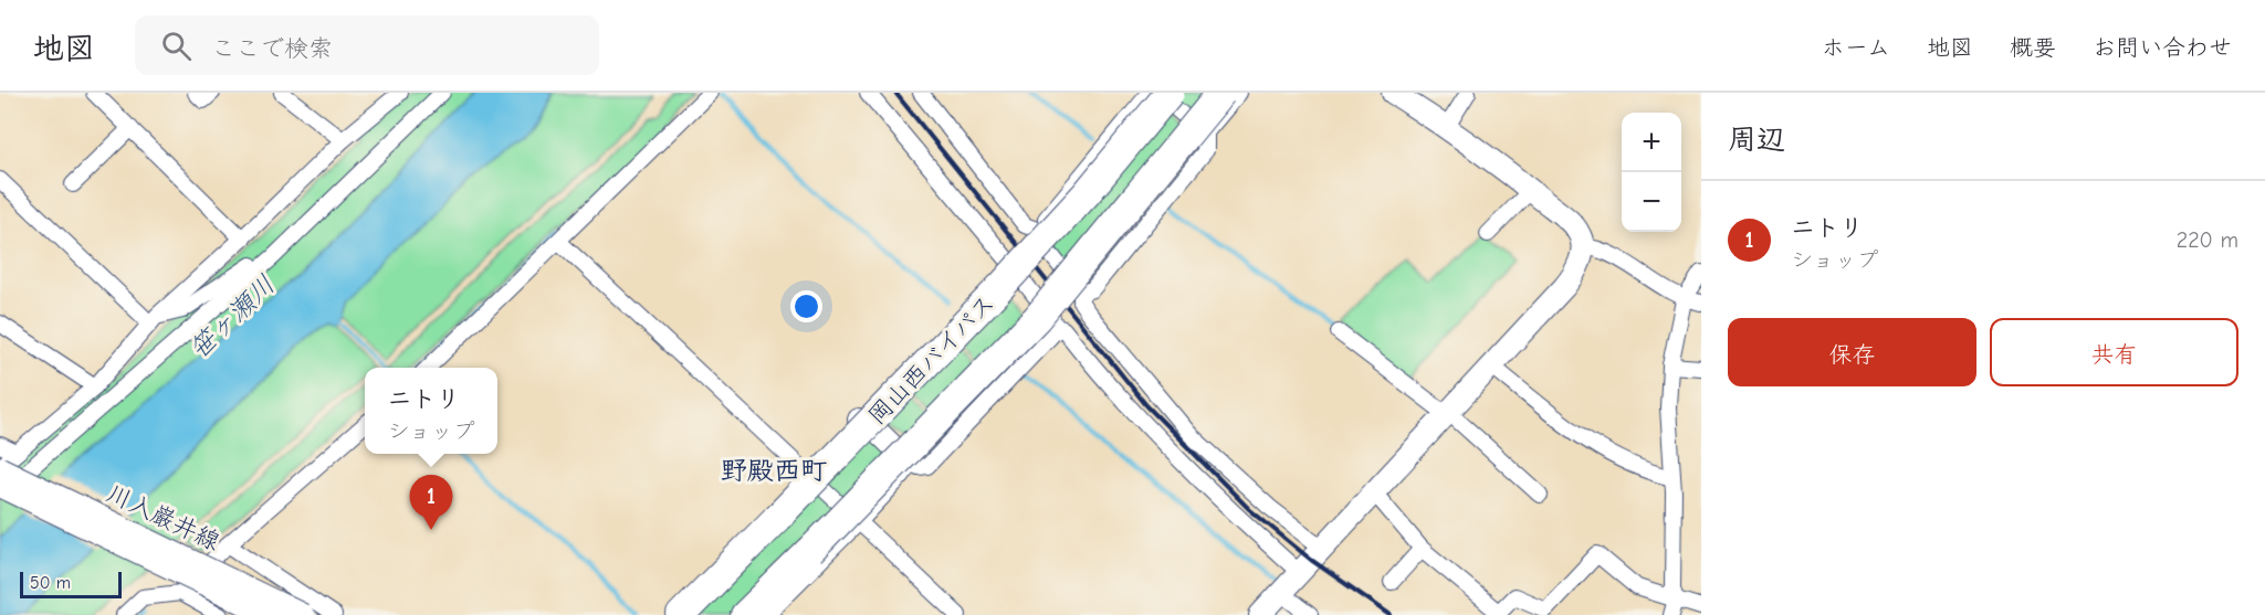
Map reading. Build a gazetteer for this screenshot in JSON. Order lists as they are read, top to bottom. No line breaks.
{"streets":{"highway":["岡山西バイパス"],"street":["川入巌井線"]},"districts":["野殿西町"],"water":["笹ヶ瀬川"],"scale_bar":"50 m","page":{"header":"地図","search":"ここで検索","nav":["ホーム","地図","概要","お問い合わせ"],"heading":"周辺","map_buttons":["+","−"],"list":[{"mark":"1","name":"ニトリ","note":"ショップ","value":"220 m"}],"buttons":["保存","共有"],"popup":["ニトリ","ショップ"],"pins":"1","scale":"50 m"}}
